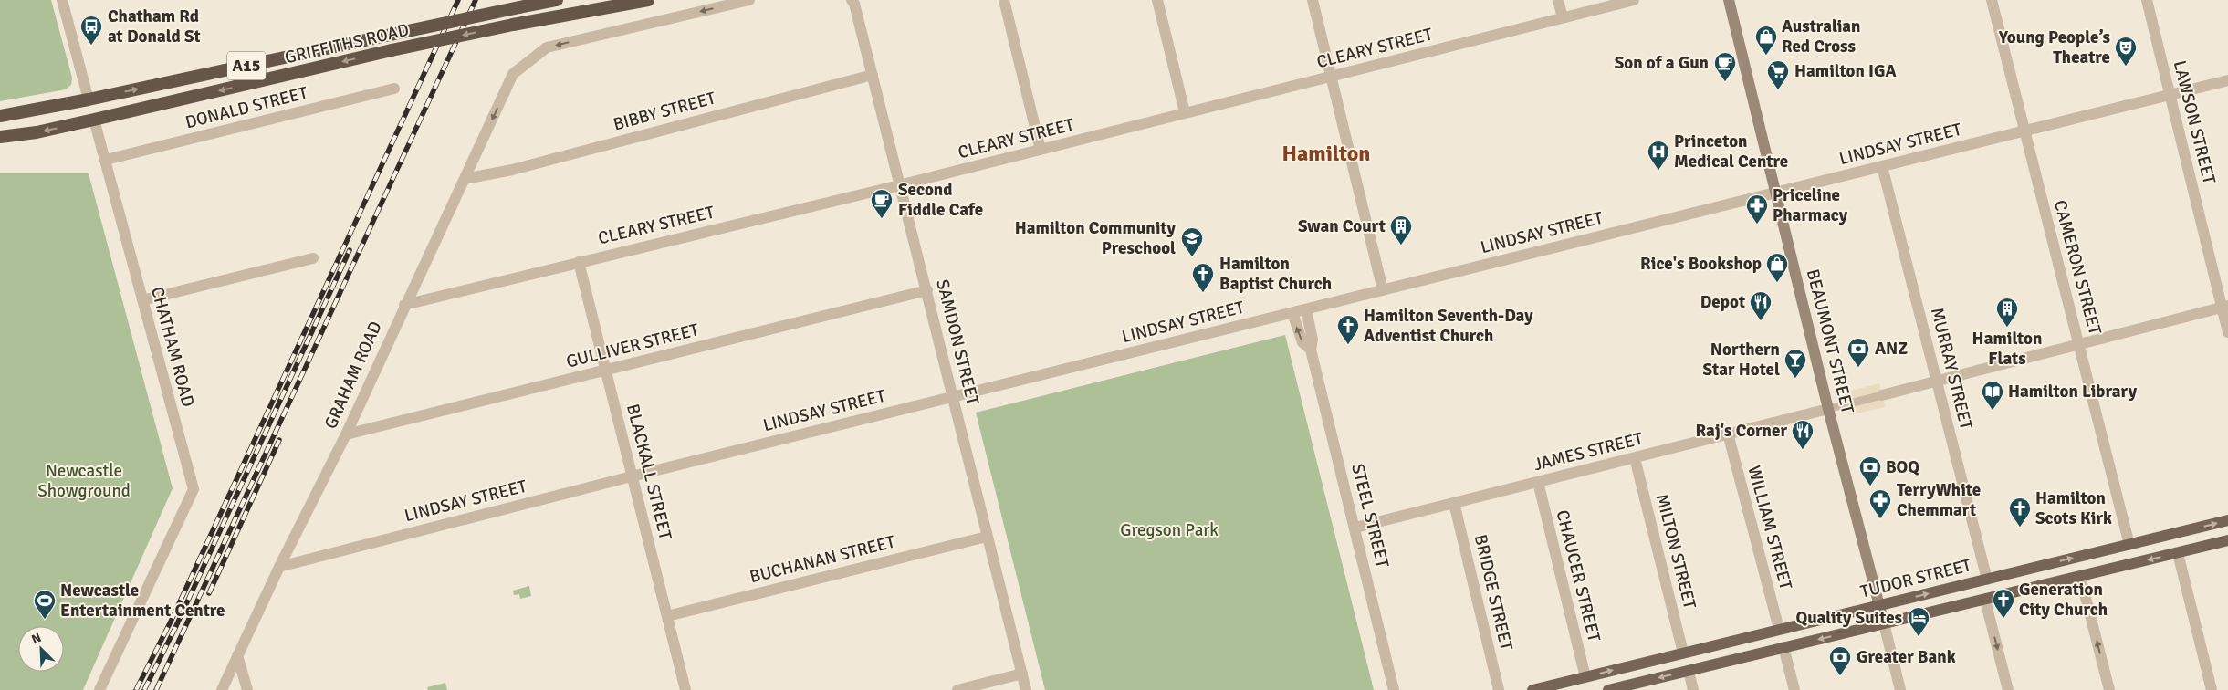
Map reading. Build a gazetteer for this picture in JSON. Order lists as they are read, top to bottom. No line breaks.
{"streets":{"highway":["GRIFFITHS ROAD","A15","CHATHAM ROAD"],"main road":["BEAUMONT STREET","TUDOR STREET"],"street":["CLEARY STREET","DONALD STREET","BIBBY STREET","LAWSON STREET","LINDSAY STREET","CAMERON STREET","SAMDON STREET","GULLIVER STREET","MURRAY STREET","GRAHAM ROAD","JAMES STREET","BLACKALL STREET","STEEL STREET","WILLIAM STREET","MILTON STREET","BUCHANAN STREET","CHAUCER STREET","BRIDGE STREET"]},"crossings":[["GRIFFITHS ROAD","CHATHAM ROAD"],["CLEARY STREET","SAMDON STREET"],["CLEARY STREET","GRAHAM ROAD"],["CLEARY STREET","BLACKALL STREET"],["DONALD STREET","CHATHAM ROAD"],["BIBBY STREET","SAMDON STREET"],["BIBBY STREET","GRAHAM ROAD"],["LAWSON STREET","LINDSAY STREET"],["LINDSAY STREET","CAMERON STREET"],["LINDSAY STREET","BEAUMONT STREET"],["LINDSAY STREET","SAMDON STREET"],["LINDSAY STREET","MURRAY STREET"],["LINDSAY STREET","GRAHAM ROAD"],["LINDSAY STREET","BLACKALL STREET"],["LINDSAY STREET","STEEL STREET"],["CAMERON STREET","TUDOR STREET"],["BEAUMONT STREET","JAMES STREET"],["BEAUMONT STREET","TUDOR STREET"],["SAMDON STREET","GULLIVER STREET"],["SAMDON STREET","BUCHANAN STREET"],["GULLIVER STREET","GRAHAM ROAD"],["GULLIVER STREET","BLACKALL STREET"],["MURRAY STREET","TUDOR STREET"],["JAMES STREET","STEEL STREET"],["JAMES STREET","WILLIAM STREET"],["JAMES STREET","MILTON STREET"],["JAMES STREET","CHAUCER STREET"],["JAMES STREET","BRIDGE STREET"],["BLACKALL STREET","BUCHANAN STREET"],["WILLIAM STREET","TUDOR STREET"],["MILTON STREET","TUDOR STREET"],["CHAUCER STREET","TUDOR STREET"]],"one_way":["GRAHAM ROAD"],"districts":["Hamilton"],"parks":["Newcastle Showground","Gregson Park"],"places":{"bus stop":["Chatham Rd at Donald St"],"shop":["Australian Red Cross","Rice's Bookshop"],"theatre":["Young People’s Theatre"],"cafe":["Son of a Gun","Second Fiddle Cafe"],"supermarket":["Hamilton IGA"],"hospital":["Princeton Medical Centre"],"pharmacy":["Priceline Pharmacy","TerryWhite Chemmart"],"building":["Swan Court","Hamilton Flats"],"school or university":["Hamilton Community Preschool"],"church":["Hamilton Baptist Church","Hamilton Seventh-Day Adventist Church","Hamilton Scots Kirk","Generation City Church"],"restaurant":["Depot","Raj's Corner"],"bank":["ANZ","BOQ","Greater Bank"],"bar":["Northern Star Hotel"],"library":["Hamilton Library"],"sports":["Newcastle Entertainment Centre"],"hotel":["Quality Suites"]},"north":"top left"}
